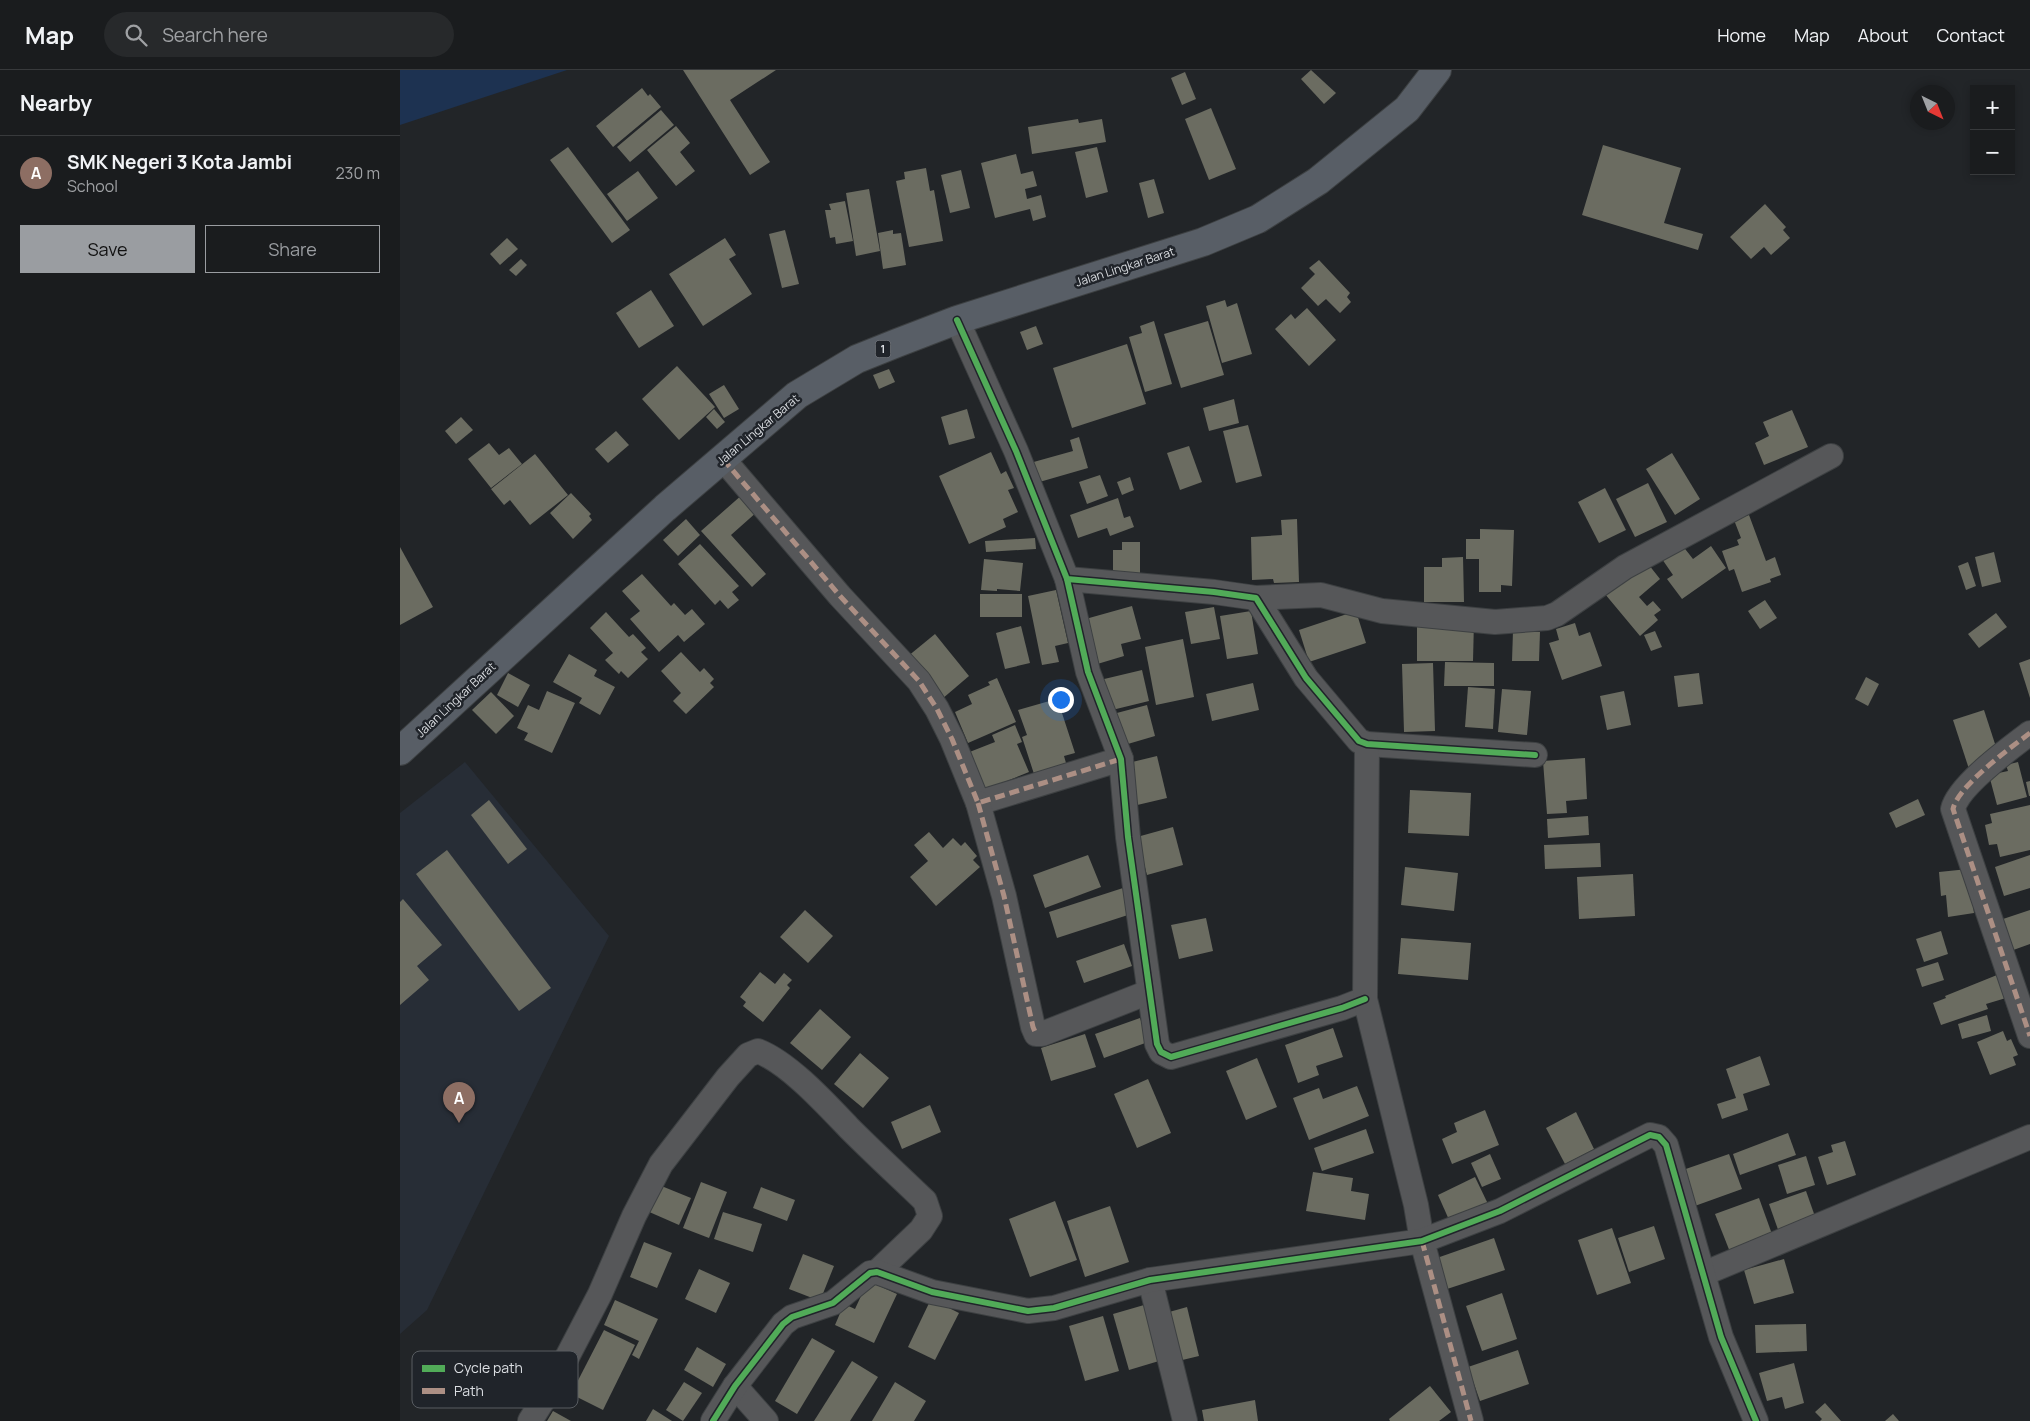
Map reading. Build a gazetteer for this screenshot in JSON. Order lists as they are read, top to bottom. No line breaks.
{"streets":{"highway":["Jalan Lingkar Barat","1"]},"legend":["Cycle path","Path"],"north":"bottom right","page":{"header":"Map","search":"Search here","nav":["Home","Map","About","Contact"],"heading":"Nearby","map_buttons":["+","−"],"list":[{"mark":"A","name":"SMK Negeri 3 Kota Jambi","note":"School","value":"230 m"}],"buttons":["Save","Share"],"pins":"A"}}
